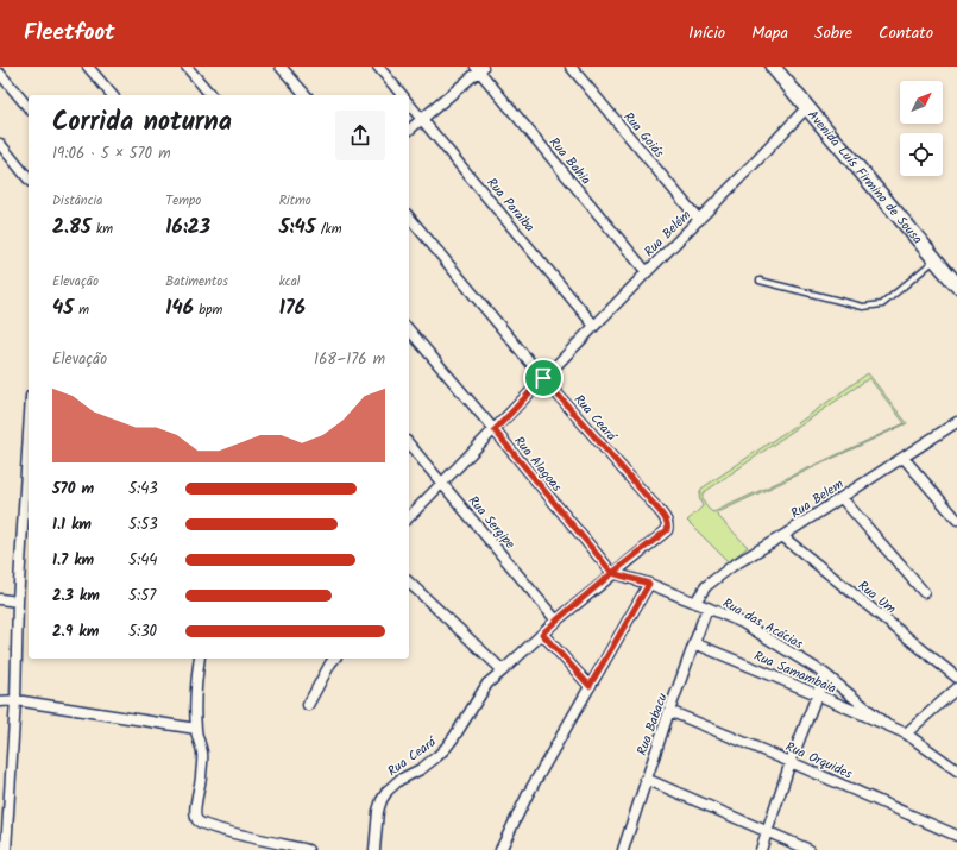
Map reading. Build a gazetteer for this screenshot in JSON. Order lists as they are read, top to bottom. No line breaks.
{"streets":{"main road":["Avenida Luís Firmino de Sousa"],"street":["Rua Goiás","Rua Bahia","Rua Paraiba","Rua Belém","Rua Ceará","Rua Alagoas","Rua Belem","Rua Sergipe","Rua Um","Rua das Acácias","Rua Samambaia","Rua Babacu","Rua Orquides"]},"crossings":[["Rua Goiás","Rua Belém"],["Rua Bahia","Rua Belém"],["Avenida Luís Firmino de Sousa","Rua Belém"],["Rua Paraiba","Rua Belém"],["Rua Belém","Rua Ceará"],["Rua Belém","Rua Alagoas"],["Rua Belém","Rua Sergipe"],["Rua Ceará","Rua Alagoas"],["Rua Ceará","Rua Sergipe"],["Rua Ceará","Rua das Acácias"],["Rua Alagoas","Rua das Acácias"],["Rua Belem","Rua Um"],["Rua Belem","Rua das Acácias"],["Rua das Acácias","Rua Samambaia"],["Rua das Acácias","Rua Babacu"],["Rua Samambaia","Rua Babacu"],["Rua Babacu","Rua Orquides"]],"north":"top right","page":{"header":"Fleetfoot","nav":["Início","Mapa","Sobre","Contato"],"heading":["Corrida noturna","19:06 · 5 × 570 m"],"stats":[["Distância","2.85 km"],["Tempo","16:23"],["Ritmo","5:45 /km"],["Elevação","45 m"],["Batimentos","146 bpm"],["kcal","176"]],"chart":["Elevação","168–176 m"],"list":[{"name":"570 m","note":"5:43"},{"name":"1.1 km","note":"5:53"},{"name":"1.7 km","note":"5:44"},{"name":"2.3 km","note":"5:57"},{"name":"2.9 km","note":"5:30"}]}}
